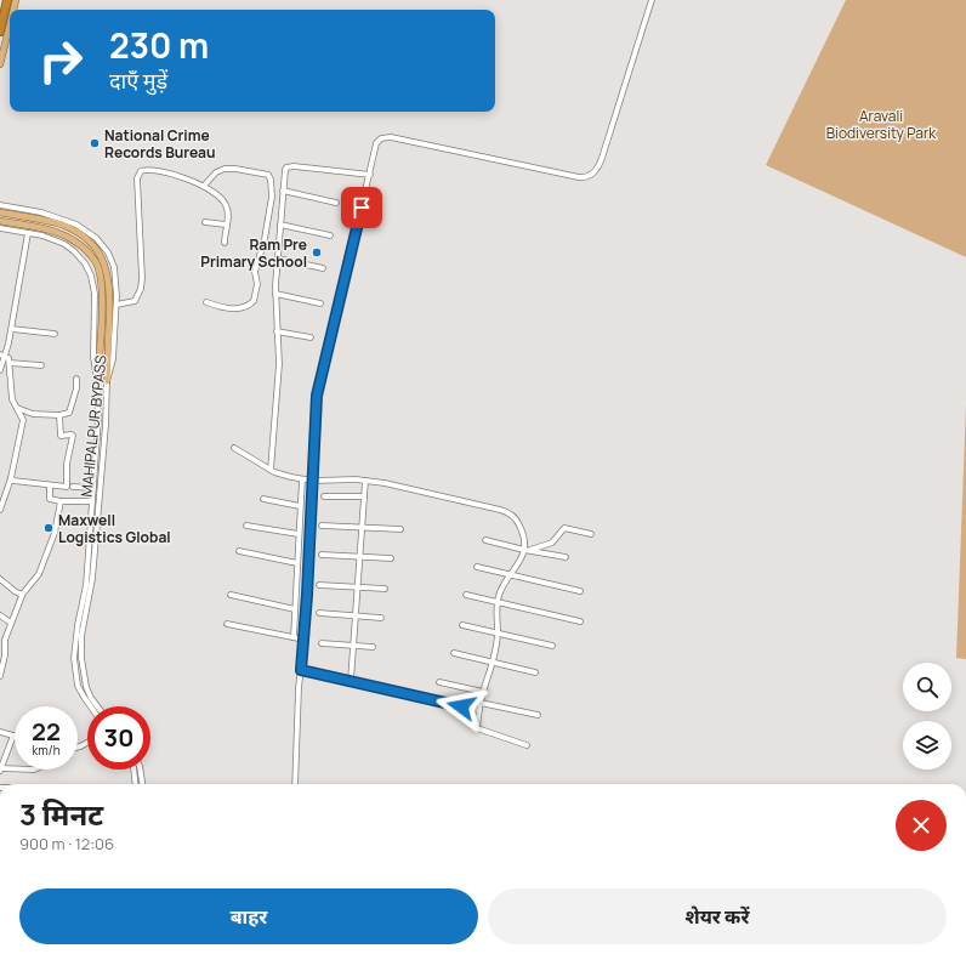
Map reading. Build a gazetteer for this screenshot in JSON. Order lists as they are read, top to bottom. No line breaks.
{"streets":{"street":["MAHIPALPUR BYPASS"]},"parks":["Aravali Biodiversity Park"],"places":["National Crime Records Bureau","Ram Pre Primary School","Maxwell Logistics Global"],"page":{"turn":["230 m","दाएँ मुड़ें"],"speed":"22 km/h","limit":"30","heading":["3 मिनट","900 m · 12:06"],"buttons":["बाहर","शेयर करें"]}}
